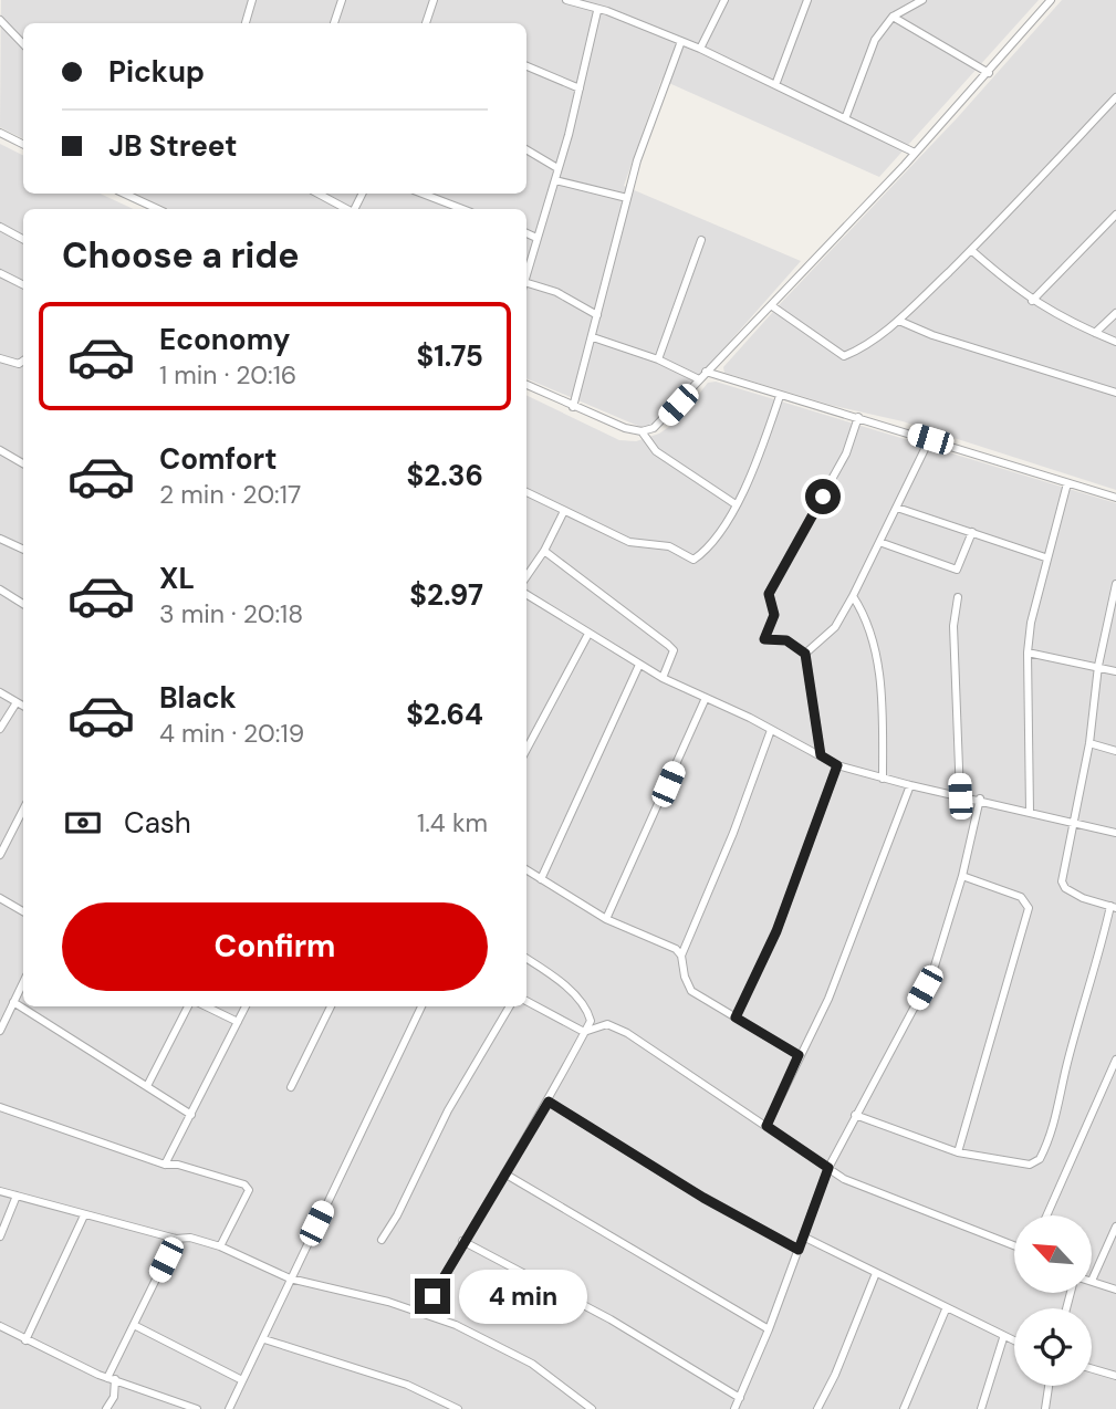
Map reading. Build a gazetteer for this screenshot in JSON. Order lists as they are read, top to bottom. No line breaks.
{"north":"top left","page":{"banner":["Pickup","JB Street"],"heading":"Choose a ride","list":[{"name":"Economy","note":"1 min · 20:16","value":"$1.75"},{"name":"Comfort","note":"2 min · 20:17","value":"$2.36"},{"name":"XL","note":"3 min · 20:18","value":"$2.97"},{"name":"Black","note":"4 min · 20:19","value":"$2.64"}],"pay":["Cash","1.4 km"],"buttons":"Confirm","bubble":"4 min"}}
